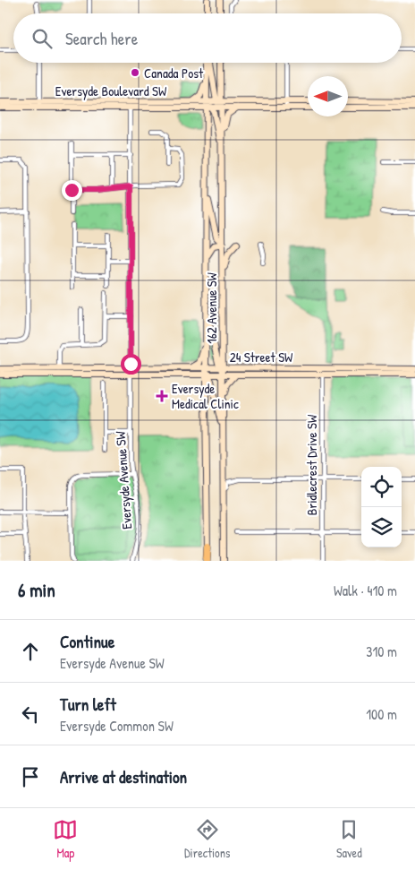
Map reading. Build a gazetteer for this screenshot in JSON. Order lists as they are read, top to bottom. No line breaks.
{"streets":{"main road":["Eversyde Boulevard SW","162 Avenue SW","24 Street SW"],"street":["Bridlecrest Drive SW","Eversyde Avenue SW"]},"crossings":[["Eversyde Boulevard SW","162 Avenue SW"],["Eversyde Boulevard SW","Eversyde Avenue SW"],["162 Avenue SW","24 Street SW"],["24 Street SW","Bridlecrest Drive SW"],["24 Street SW","Eversyde Avenue SW"]],"places":{"other":["Canada Post"],"health":["Eversyde Medical Clinic"]},"north":"left","page":{"search":"Search here","heading":["6 min","Walk · 410 m"],"list":[["Continue","Eversyde Avenue SW","310 m"],["Turn left","Eversyde Common SW","100 m"],"Arrive at destination"],"nav":["Map","Directions","Saved"]}}
